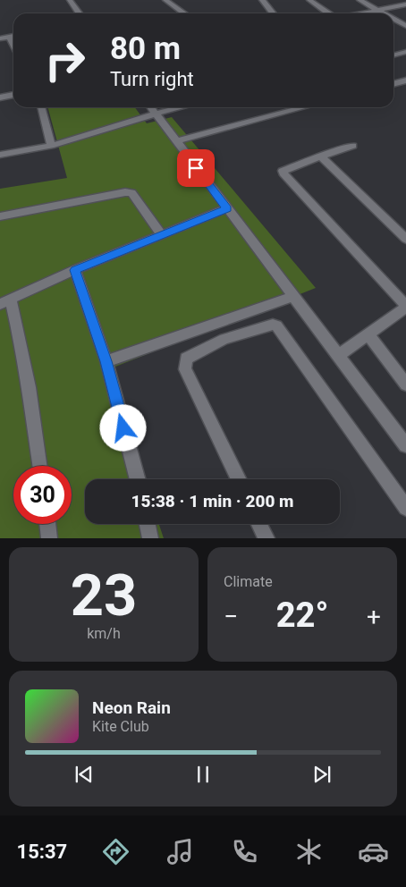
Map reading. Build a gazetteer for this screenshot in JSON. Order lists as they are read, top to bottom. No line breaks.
{"page":{"turn":["80 m","Turn right"],"limit":"30","trip":"15:38 · 1 min · 200 m","tile":[["23","km/h"],"Climate"],"heat":["−","22°","+"],"song":["Neon Rain","Kite Club"],"tabs":"15:37"}}
